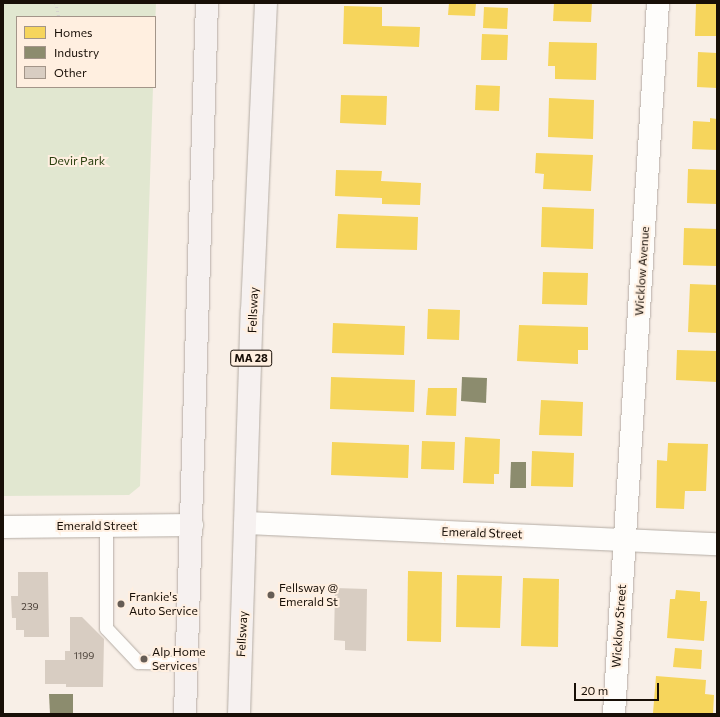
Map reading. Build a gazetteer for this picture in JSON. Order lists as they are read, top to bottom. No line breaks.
{"streets":{"main road":["Fellsway","MA 28"],"street":["Wicklow Avenue","Emerald Street","Wicklow Street"]},"crossings":[["Wicklow Avenue","Emerald Street"],["Wicklow Avenue","Wicklow Street"],["Fellsway","Emerald Street"],["Emerald Street","Wicklow Street"]],"parks":["Devir Park"],"places":["Fellsway @ Emerald St","Frankie's Auto Service","Alp Home Services"],"house_numbers":["239","1199"],"legend":["Homes","Industry","Other"],"scale_bar":"20 m"}
